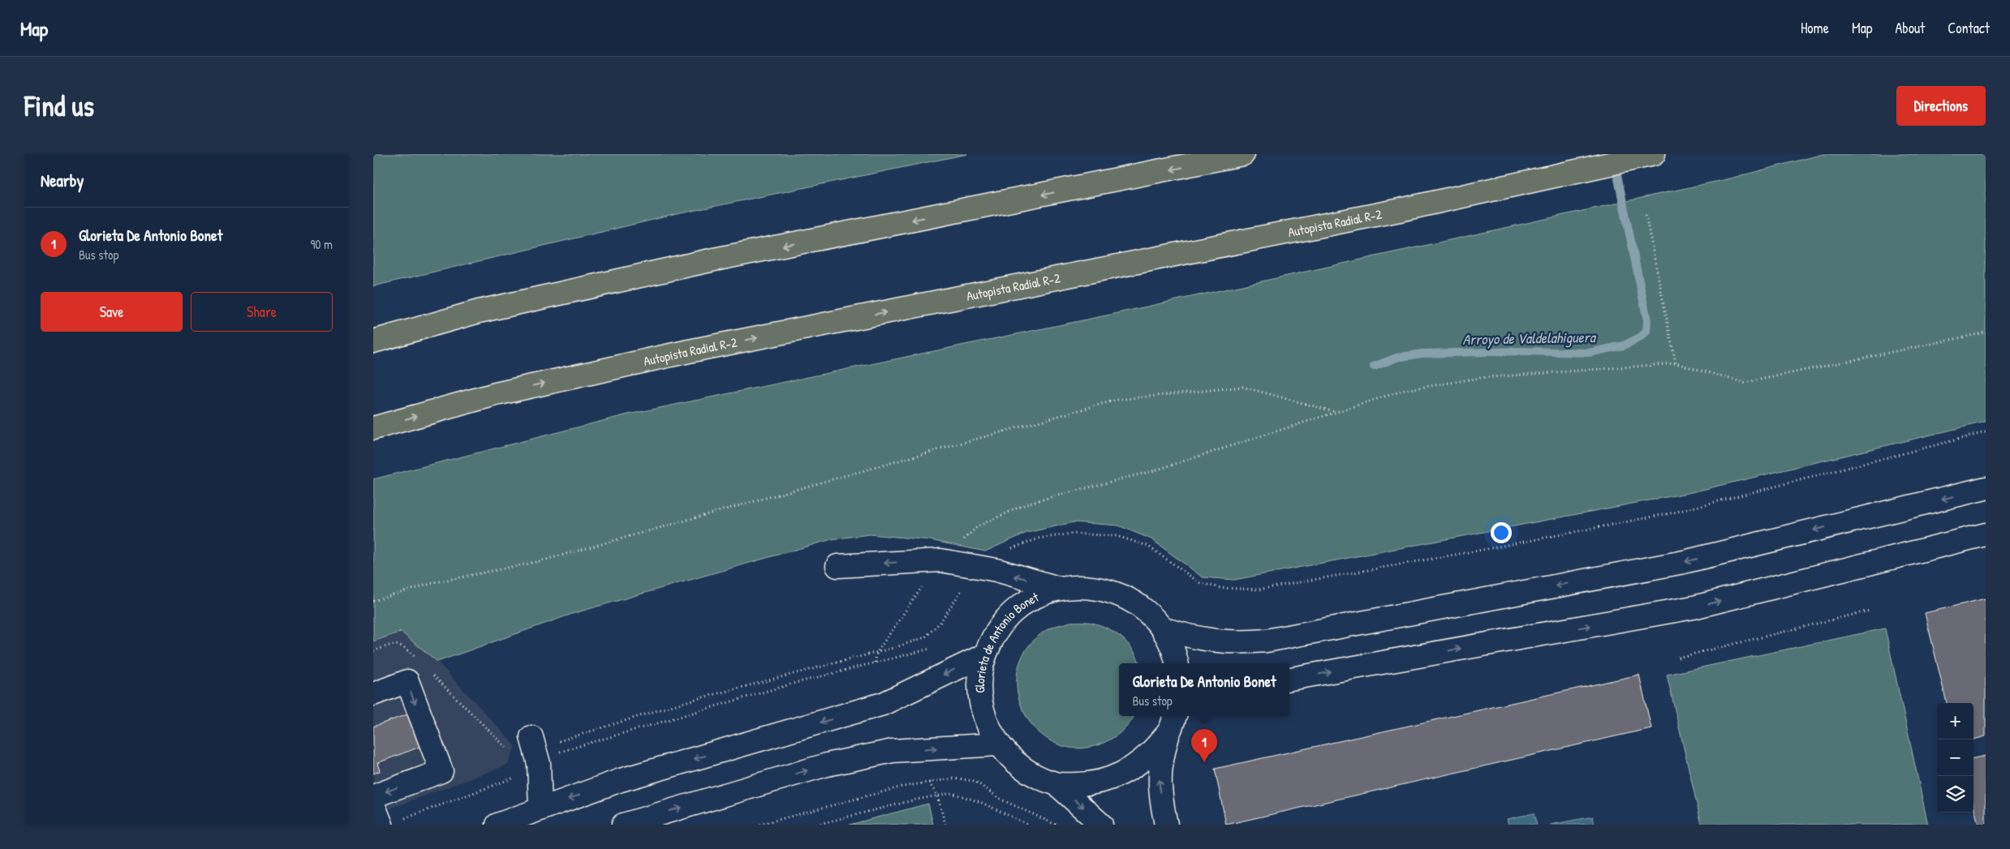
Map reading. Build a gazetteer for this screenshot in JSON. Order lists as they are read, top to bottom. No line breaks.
{"streets":{"highway":["Autopista Radial R-2"],"street":["Glorieta de Antonio Bonet"]},"water":["Arroyo de Valdelahiguera"],"page":{"header":"Map","nav":["Home","Map","About","Contact"],"buttons":["Directions",["Save","Share"]],"title":"Find us","heading":"Nearby","list":[{"mark":"1","name":"Glorieta De Antonio Bonet","note":"Bus stop","value":"90 m"}],"popup":["Glorieta De Antonio Bonet","Bus stop"],"map_buttons":["+","−"],"pins":"1"}}
